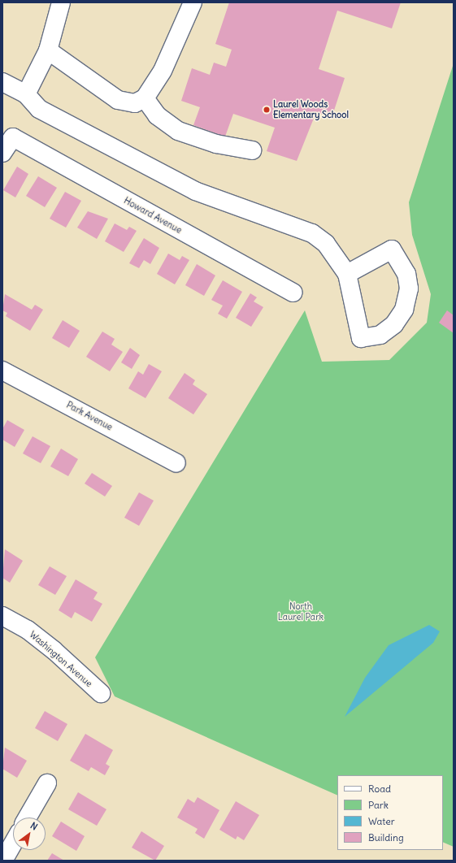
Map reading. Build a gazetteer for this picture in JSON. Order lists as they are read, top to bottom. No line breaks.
{"streets":{"street":["Howard Avenue","Park Avenue","Washington Avenue"]},"parks":["North Laurel Park"],"places":["Laurel Woods Elementary School"],"legend":["Road","Park","Water","Building"],"north":"top right"}
